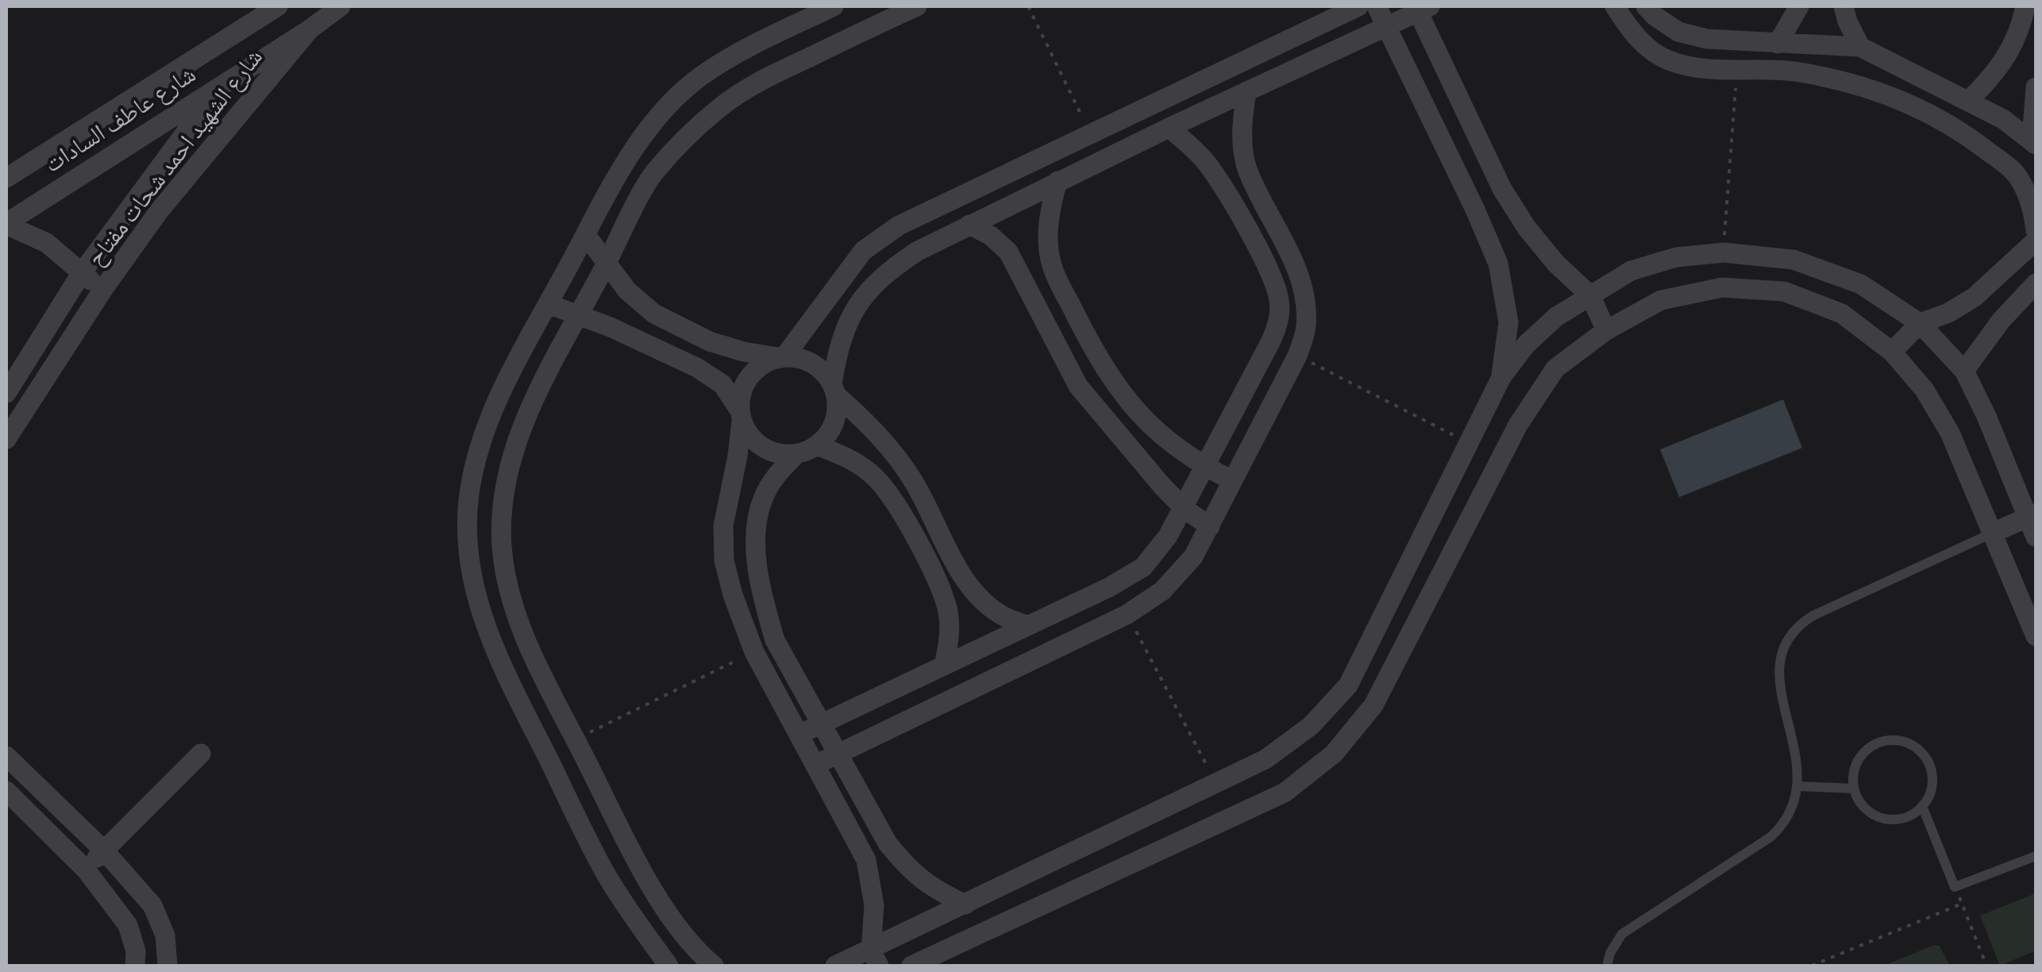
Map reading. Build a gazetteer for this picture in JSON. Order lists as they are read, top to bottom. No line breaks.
{"streets":{"street":["شارع عاطف السادات","شارع الشهيد احمد شحات مفتاح"]},"crossings":[["شارع عاطف السادات","شارع الشهيد احمد شحات مفتاح"]]}
